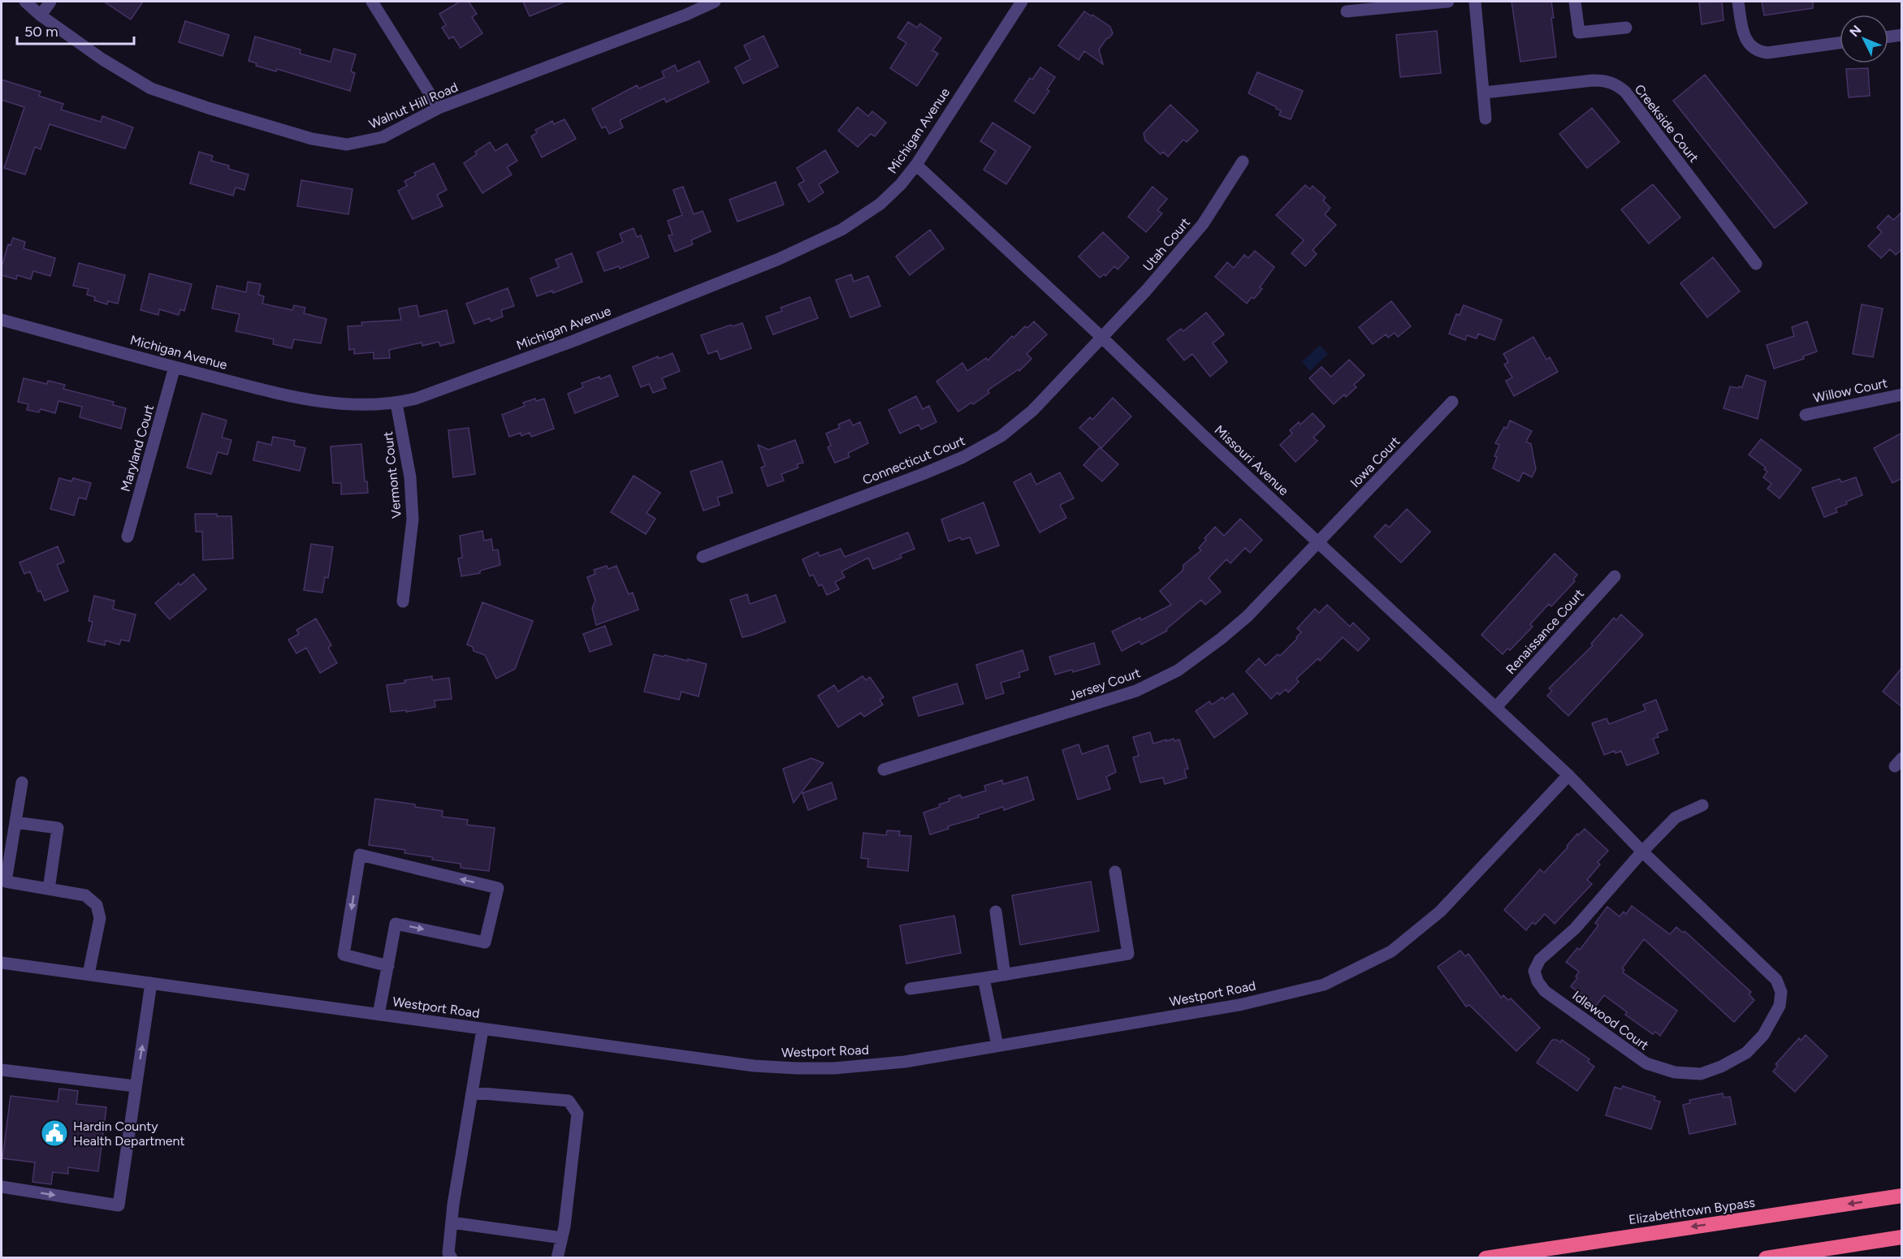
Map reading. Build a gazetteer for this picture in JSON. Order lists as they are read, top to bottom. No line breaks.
{"streets":{"highway":["Elizabethtown Bypass"],"street":["Walnut Hill Road","Creekside Court","Michigan Avenue","Utah Court","Willow Court","Maryland Court","Connecticut Court","Missouri Avenue","Iowa Court","Vermont Court","Renaissance Court","Jersey Court","Westport Road","Idlewood Court"]},"crossings":[["Michigan Avenue","Maryland Court"],["Michigan Avenue","Missouri Avenue"],["Michigan Avenue","Vermont Court"],["Utah Court","Connecticut Court"],["Utah Court","Missouri Avenue"],["Connecticut Court","Missouri Avenue"],["Missouri Avenue","Iowa Court"],["Missouri Avenue","Renaissance Court"],["Missouri Avenue","Jersey Court"],["Missouri Avenue","Westport Road"],["Missouri Avenue","Idlewood Court"],["Iowa Court","Jersey Court"],["Westport Road","Idlewood Court"]],"places":{"public building":["Hardin County Health Department"]},"scale_bar":"50 m","north":"top left"}
